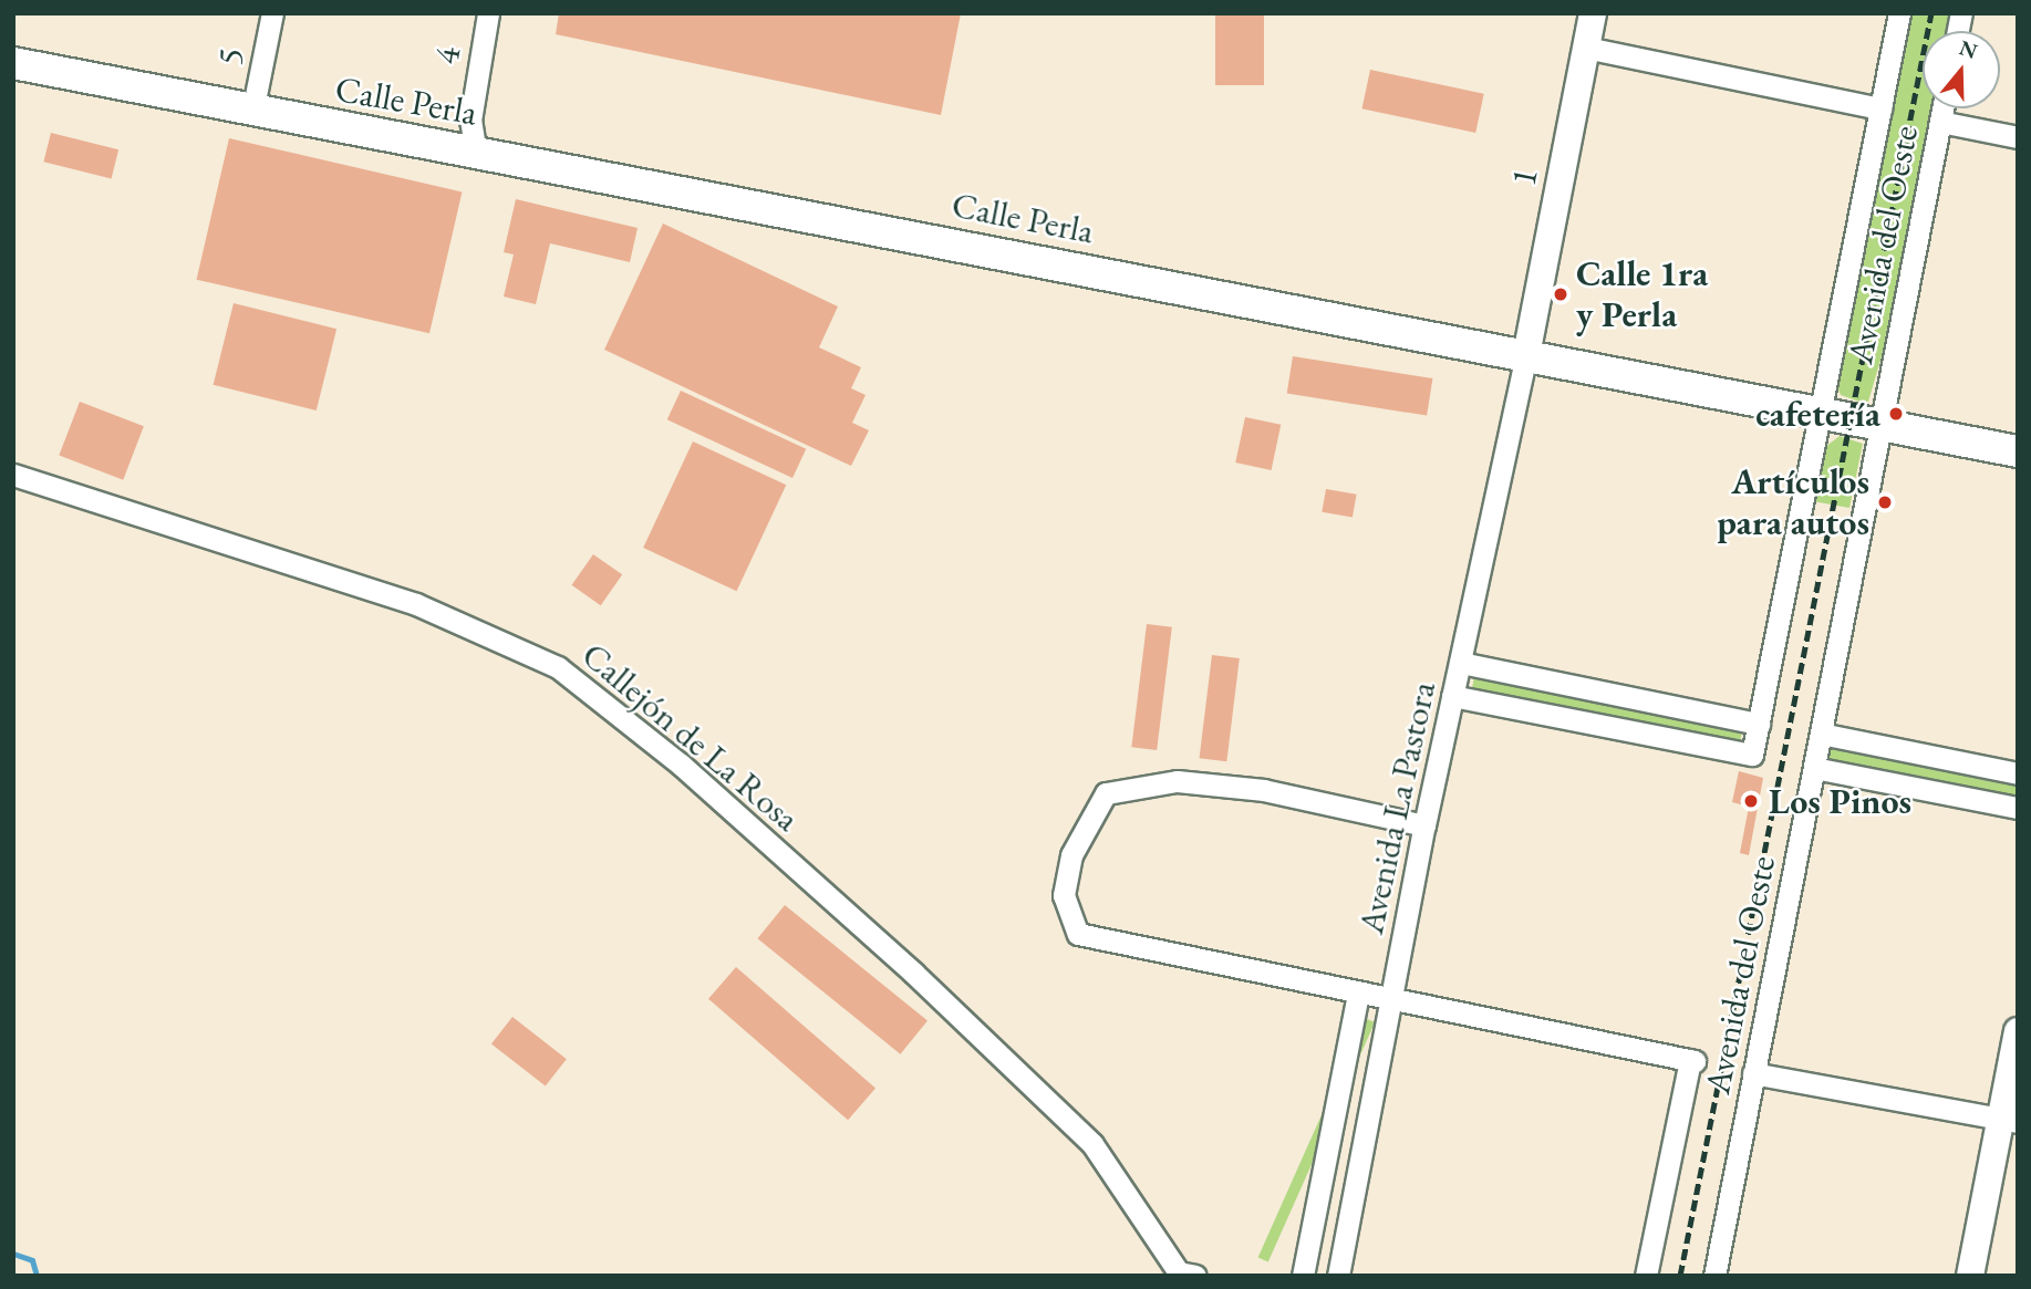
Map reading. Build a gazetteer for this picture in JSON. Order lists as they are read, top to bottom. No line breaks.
{"streets":{"main road":["Calle Perla"],"street":["4","5","1","Avenida del Oeste","Callejón de La Rosa","Avenida La Pastora"]},"crossings":[["4","Calle Perla"],["5","Calle Perla"],["Calle Perla","1"],["Calle Perla","Avenida del Oeste"],["Calle Perla","Avenida La Pastora"],["1","Avenida La Pastora"],["Avenida del Oeste","Avenida La Pastora"]],"places":["Calle 1ra y Perla","cafetería","Artículos para autos","Los Pinos"],"north":"top"}
